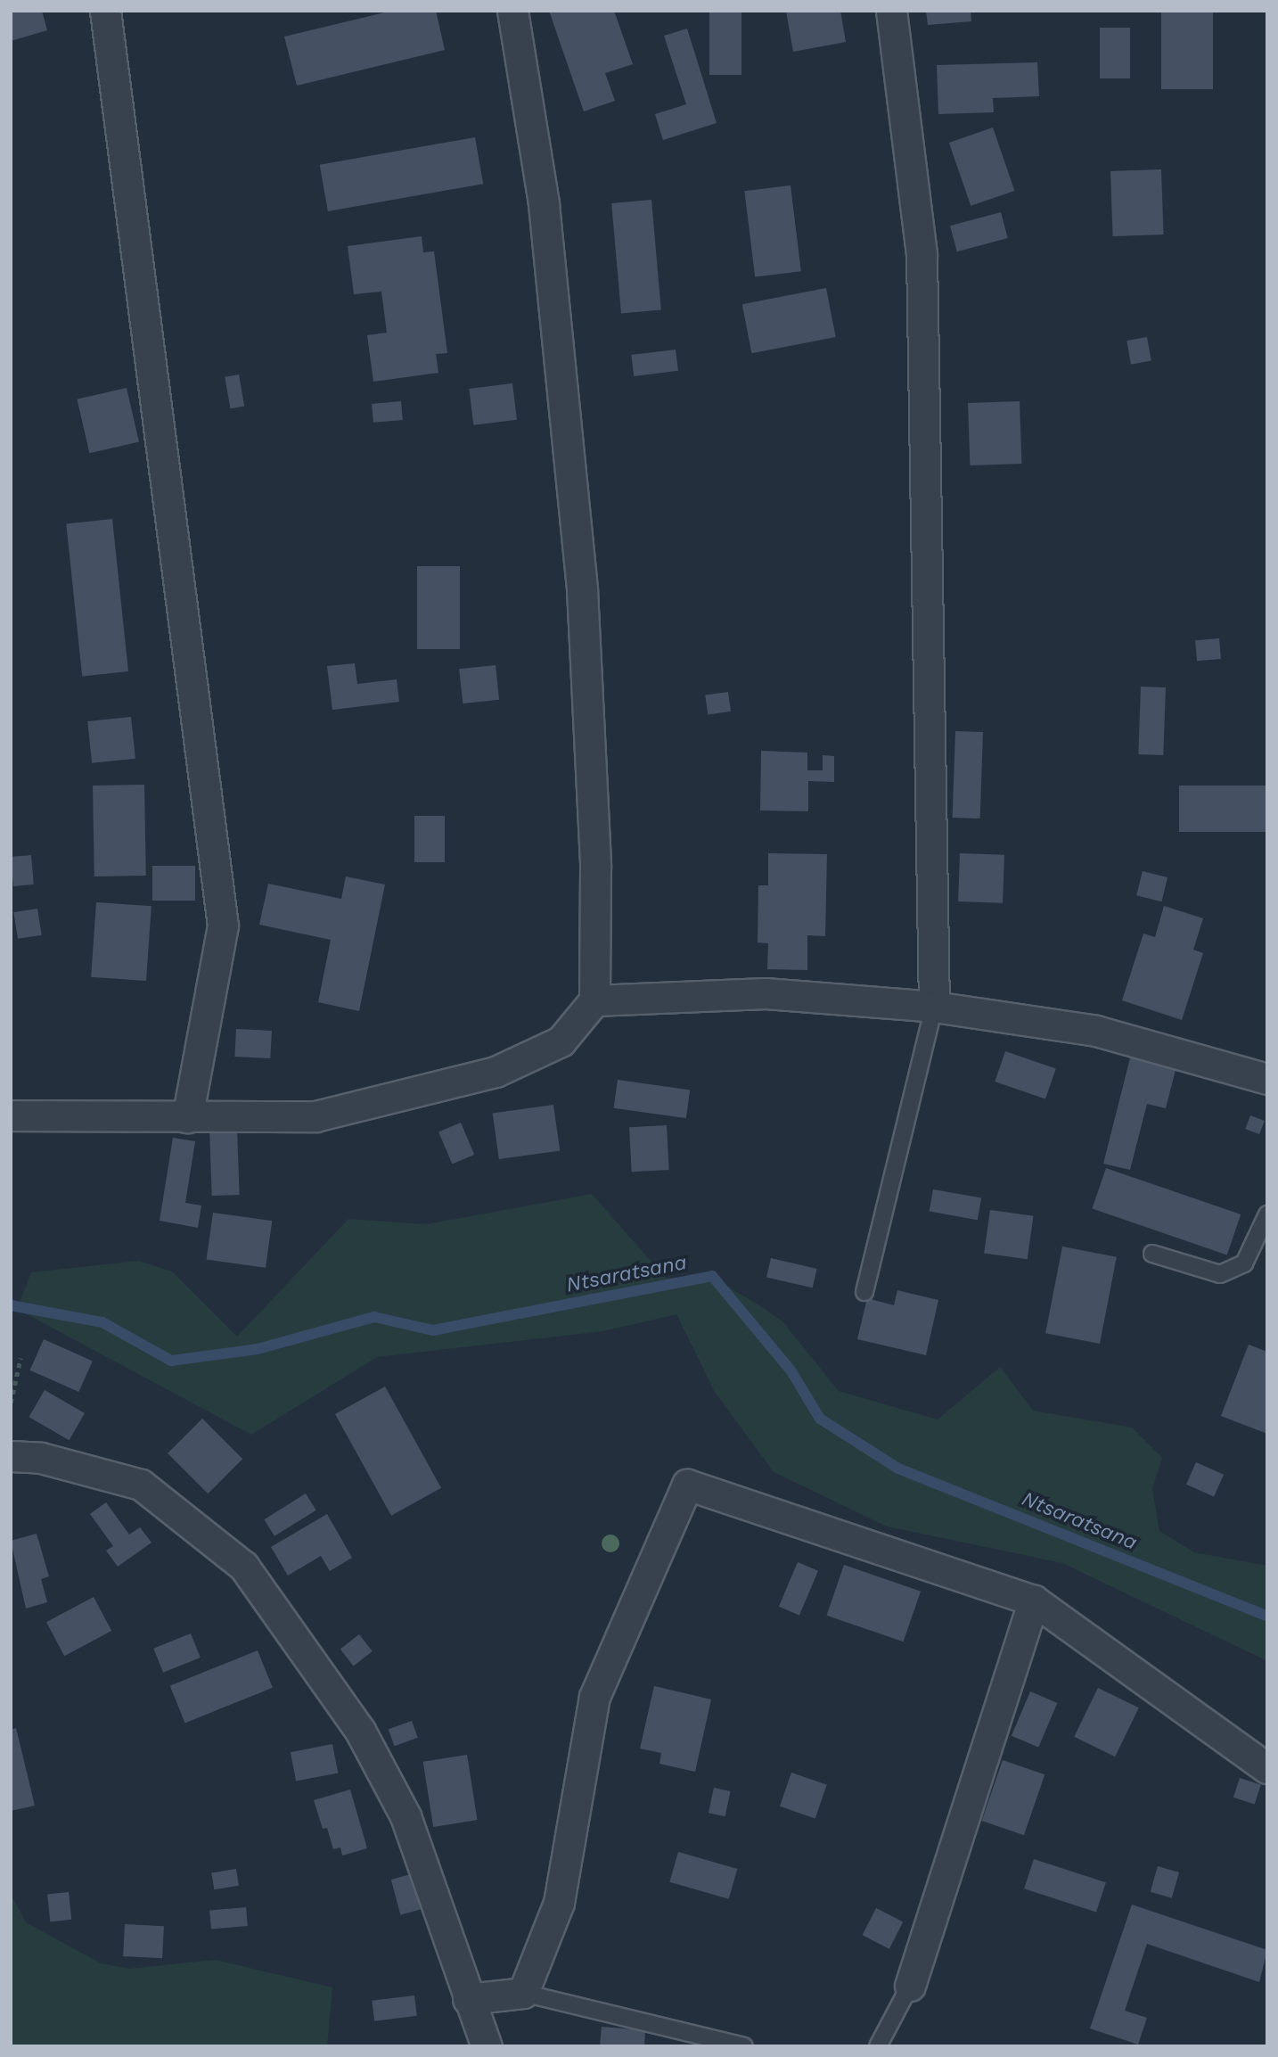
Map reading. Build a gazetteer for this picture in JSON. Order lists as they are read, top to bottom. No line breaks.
{"water":["Ntsaratsana"]}
